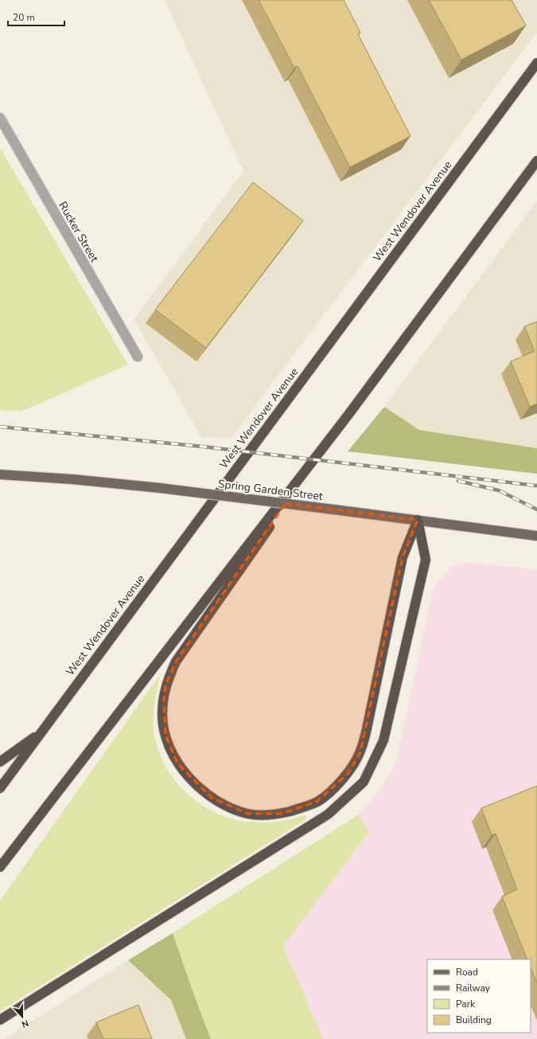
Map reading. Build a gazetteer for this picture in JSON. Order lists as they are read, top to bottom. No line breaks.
{"streets":{"highway":["West Wendover Avenue"],"main road":["Spring Garden Street"],"street":["Rucker Street"]},"legend":["Road","Railway","Park","Building"],"scale_bar":"20 m","north":"bottom"}
